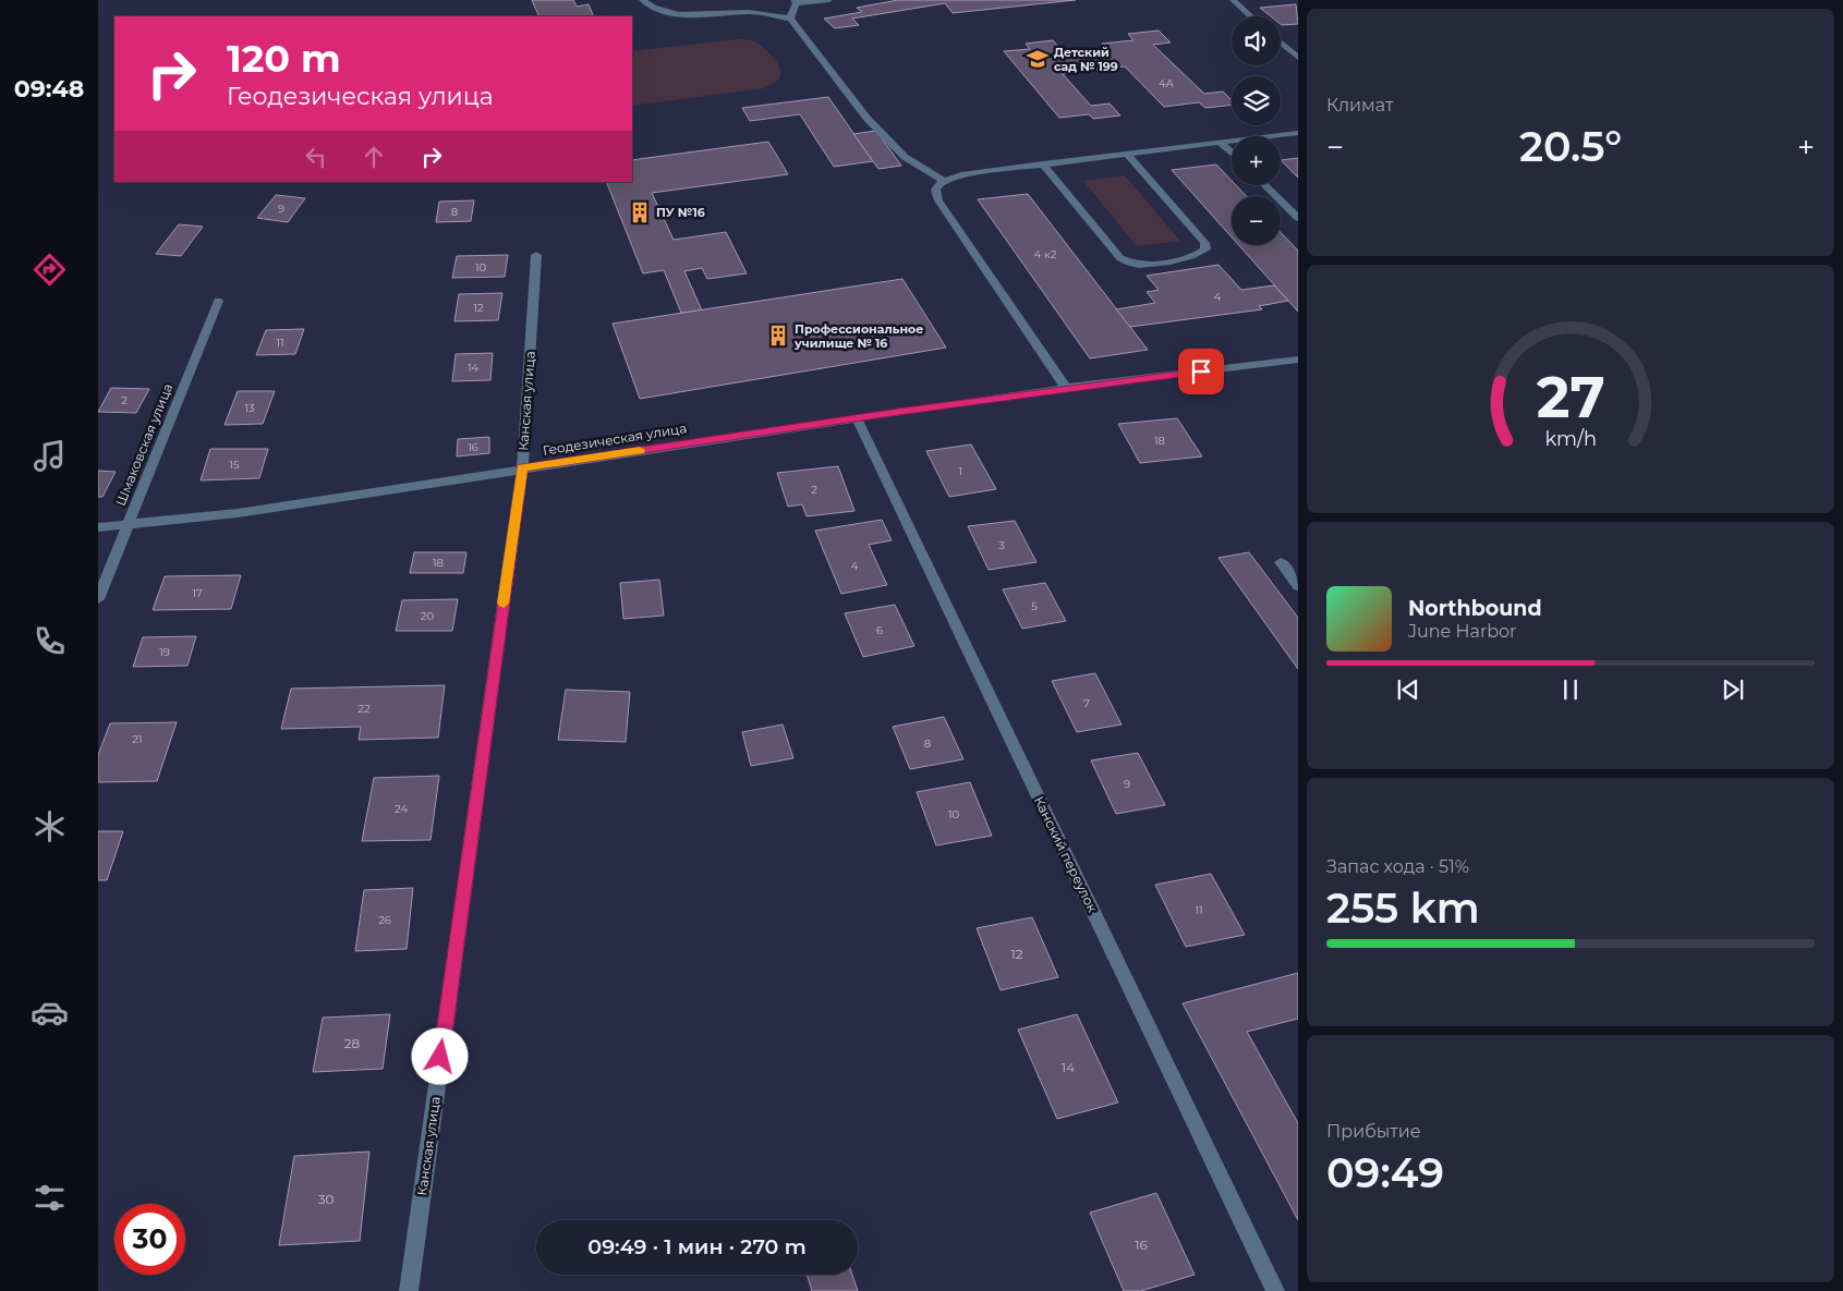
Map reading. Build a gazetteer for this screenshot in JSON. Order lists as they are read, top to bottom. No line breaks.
{"streets":{"street":["Канская улица","Геодезическая улица","Шмаковская улица","Канский переулок"]},"crossings":[["Канская улица","Геодезическая улица"],["Геодезическая улица","Шмаковская улица"],["Геодезическая улица","Канский переулок"]],"places":{"school or university":["Детский сад № 199"],"building":["ПУ №16","Профессиональное училище № 16"]},"house_numbers":["4А","9","8","4 к2","10","4","12","11","14","2","13","18","16","15","1","2","3","18","4","17","5","20","6","19","7","22","21","8","9","24","10","11","26","12","28","14","30","16"],"page":{"tabs":"09:48","tile":["Климат",["Запас хода · 51%","255 km"],["Прибытие","09:49"]],"map_buttons":["+","−"],"turn":["120 m","Геодезическая улица"],"heat":["−","20.5°","+"],"song":["Northbound","June Harbor"],"limit":"30","trip":"09:49 · 1 мин · 270 m","gauge":["27","km/h"]}}
